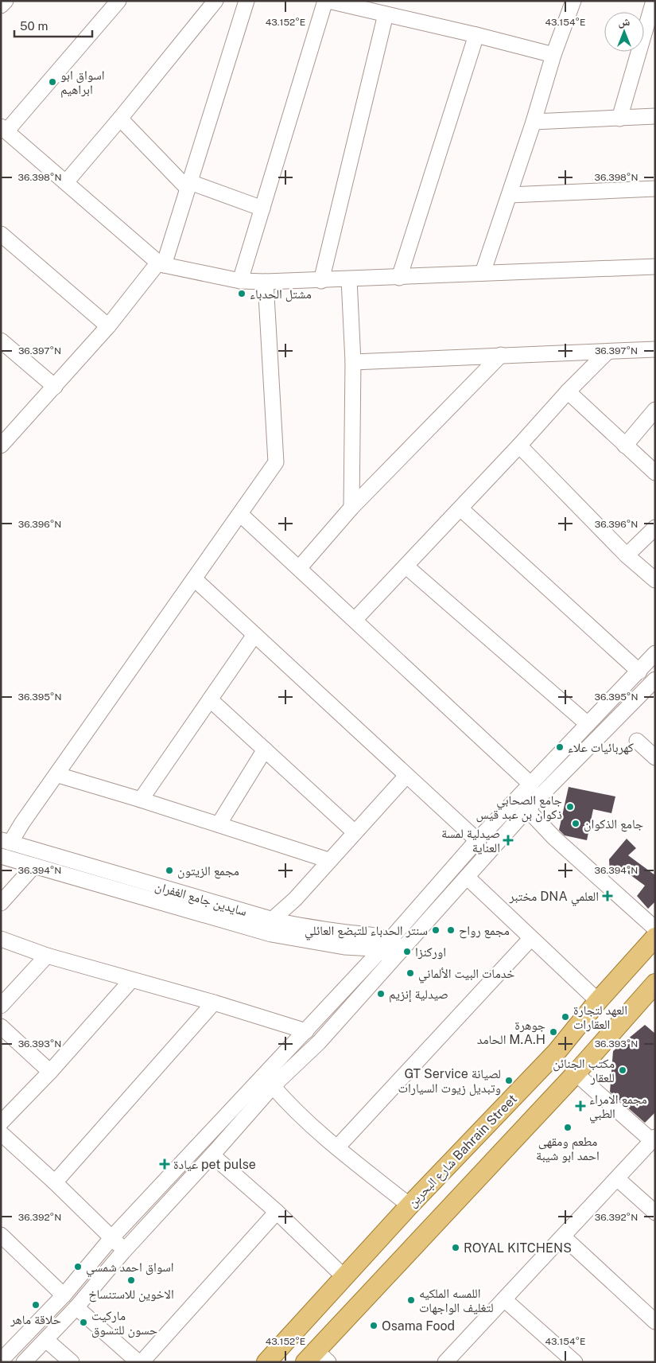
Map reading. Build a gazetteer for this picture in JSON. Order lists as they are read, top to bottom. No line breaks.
{"streets":{"main road":["شارع البحرين Bahrain Street"],"street":["سايدين جامع الغفران"]},"places":{"other":["اسواق ابو ابراهيم","مشتل الحدباء","كهربائيات علاء","جامع الصحابي ذكوان بن عبد قيس","جامع الذكوان","مجمع الزيتون","سنتر الحدباء للتبضع العائلي","مجمع رواح","اوركنزا","خدمات البيت الألماني","صيدلية إنزيم","العهد لتجارة العقارات","جوهرة الحامد M.A.H","مكتب الجنائن للعقار","GT Service لصيانة وتبديل زيوت السيارات","مطعم ومقهى احمد ابو شيبة","ROYAL KITCHENS","اسواق احمد شمسي","الاخوين للاستنساخ","اللمسه الملكيه لتغليف الواجهات","حلاقة ماهر","ماركيت حسون للتسوق","Osama Food"],"health":["صيدلية لمسة العناية","مختبر DNA العلمي","مجمع الامراء الطبي","عيادة pet pulse"]},"scale_bar":"50 m","north":"top","coordinates":["43.152°E","43.154°E","36.398°N","36.397°N","36.396°N","36.395°N","36.394°N","36.393°N","36.392°N"]}
